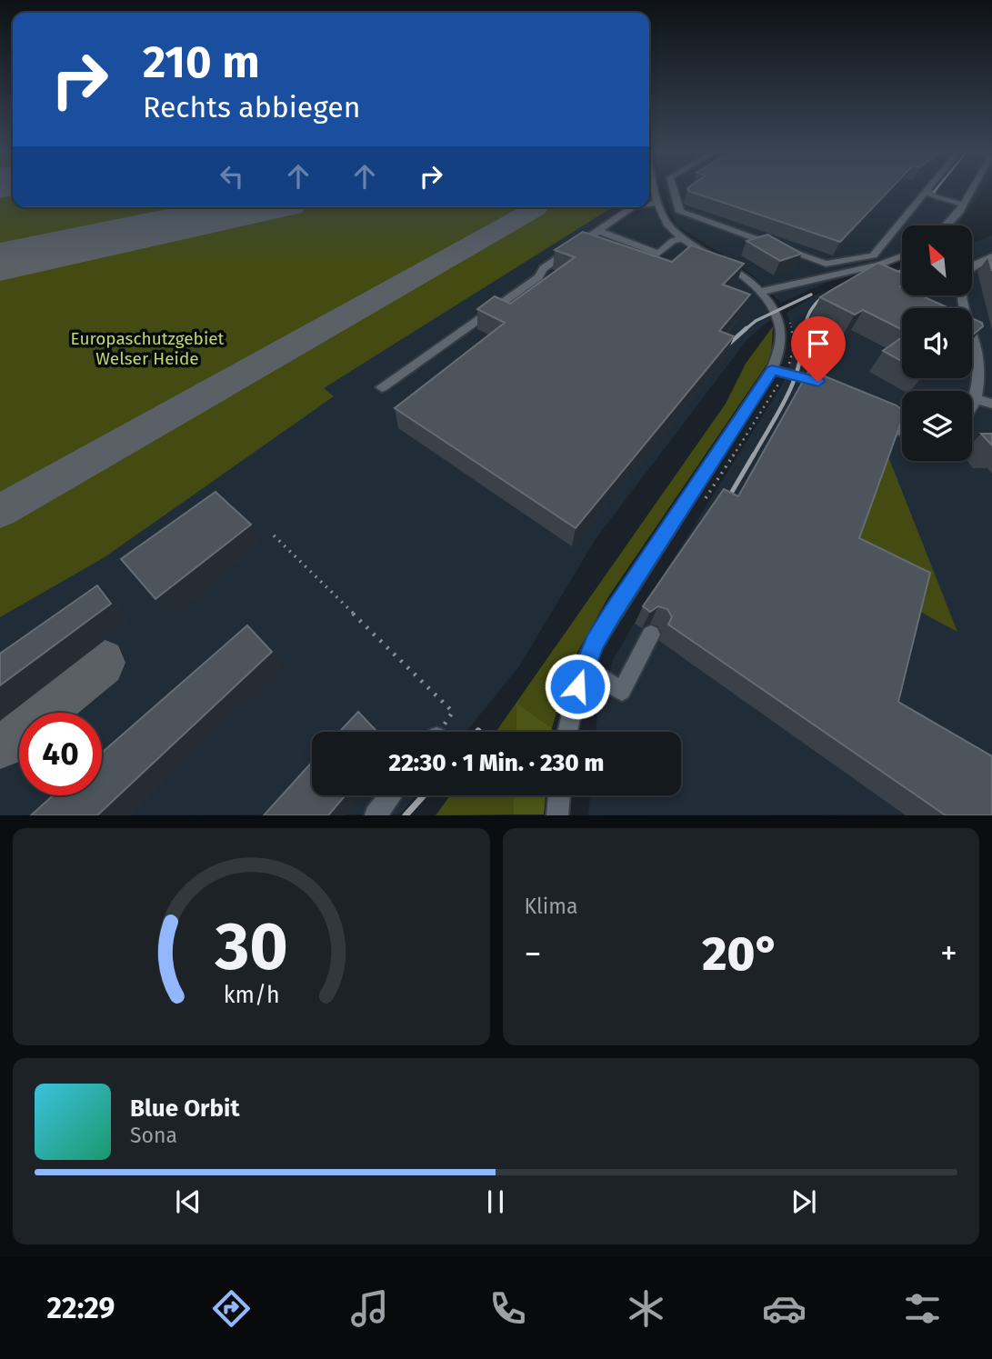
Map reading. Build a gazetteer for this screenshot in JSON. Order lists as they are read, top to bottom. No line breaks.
{"parks":["Europaschutzgebiet Welser Heide"],"north":"top left","page":{"turn":["210 m","Rechts abbiegen"],"limit":"40","trip":"22:30 · 1 Min. · 230 m","tile":"Klima","heat":["−","20°","+"],"song":["Blue Orbit","Sona"],"tabs":"22:29","gauge":["30","km/h"]}}
